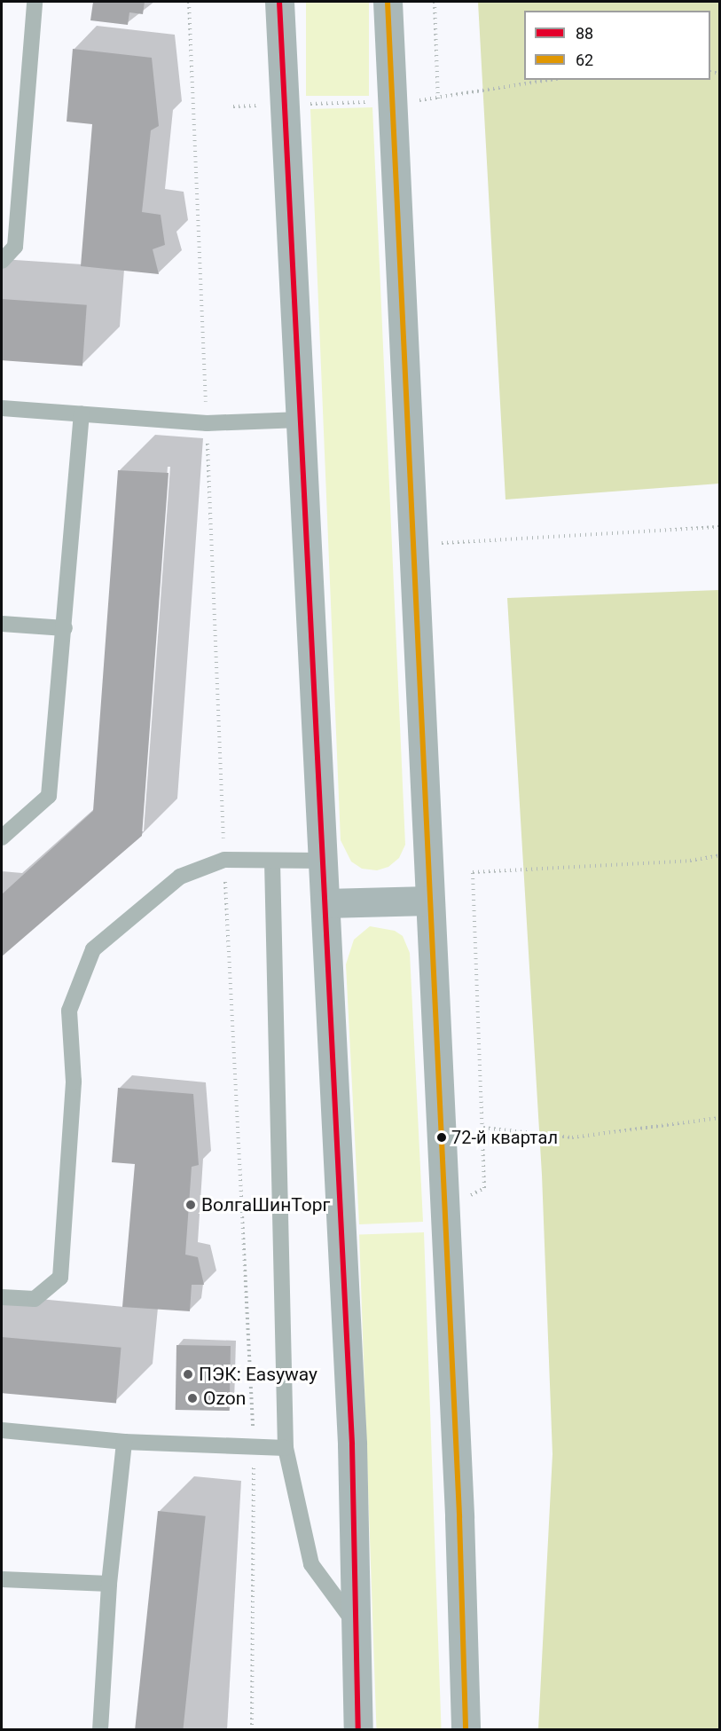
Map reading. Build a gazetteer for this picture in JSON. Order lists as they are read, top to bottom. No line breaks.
{"places":["72-й квартал","ВолгаШинТорг","ПЭК: Easyway","Ozon"],"lines":["transit line 88","transit line 62"],"legend":["88","62"]}
